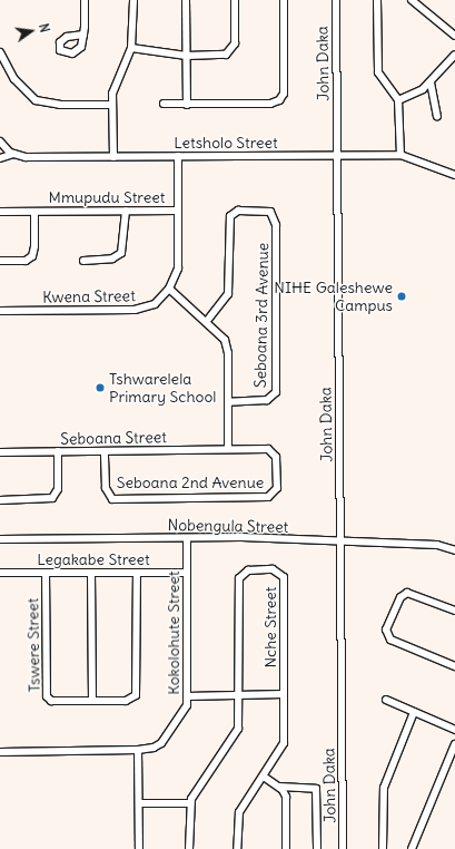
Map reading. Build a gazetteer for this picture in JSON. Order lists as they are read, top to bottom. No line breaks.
{"streets":{"street":["John Daka","Letsholo Street","Mmupudu Street","Kwena Street","Seboana 3rd Avenue","Seboana Street","Seboana 2nd Avenue","Nobengula Street","Legakabe Street","Nche Street","Kokolohute Street","Tswere Street"]},"crossings":[["John Daka","Letsholo Street"],["John Daka","Nobengula Street"],["Letsholo Street","Kwena Street"],["Mmupudu Street","Kwena Street"],["Seboana Street","Seboana 2nd Avenue"],["Nobengula Street","Kokolohute Street"],["Legakabe Street","Kokolohute Street"],["Legakabe Street","Tswere Street"]],"places":["NIHE Galeshewe Campus","Tshwarelela Primary School"],"north":"right"}
